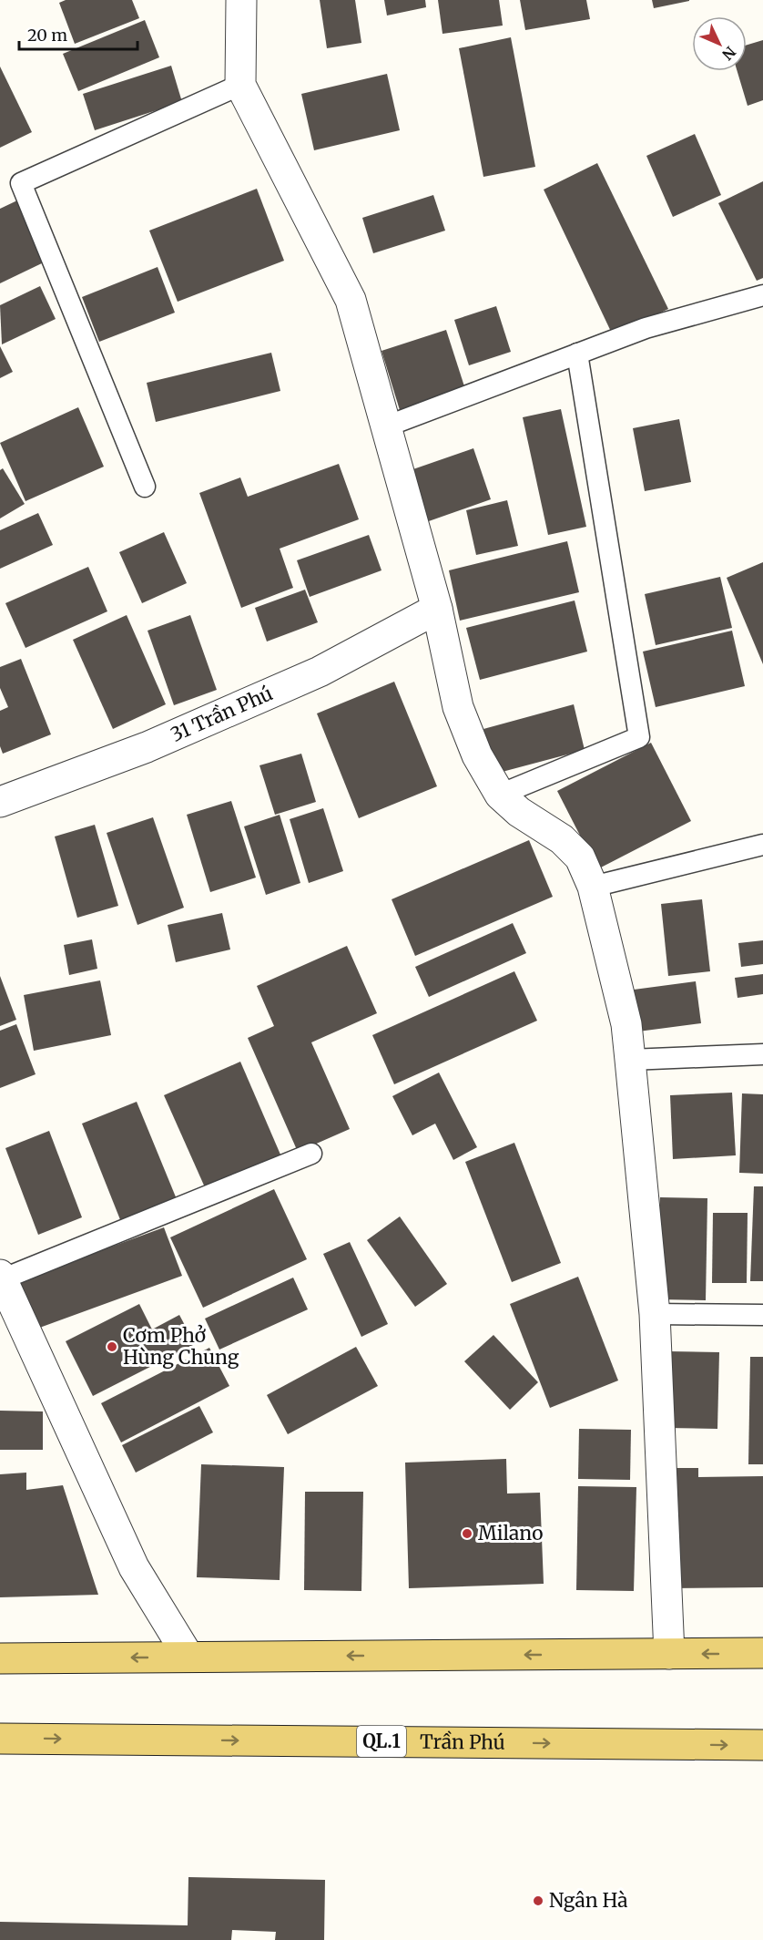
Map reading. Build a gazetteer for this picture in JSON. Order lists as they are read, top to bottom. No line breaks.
{"streets":{"main road":["QL.1","Trần Phú"],"street":["31 Trần Phú"]},"places":["Cơm Phở Hùng Chung","Milano","Ngân Hà"],"scale_bar":"20 m","north":"bottom right"}
